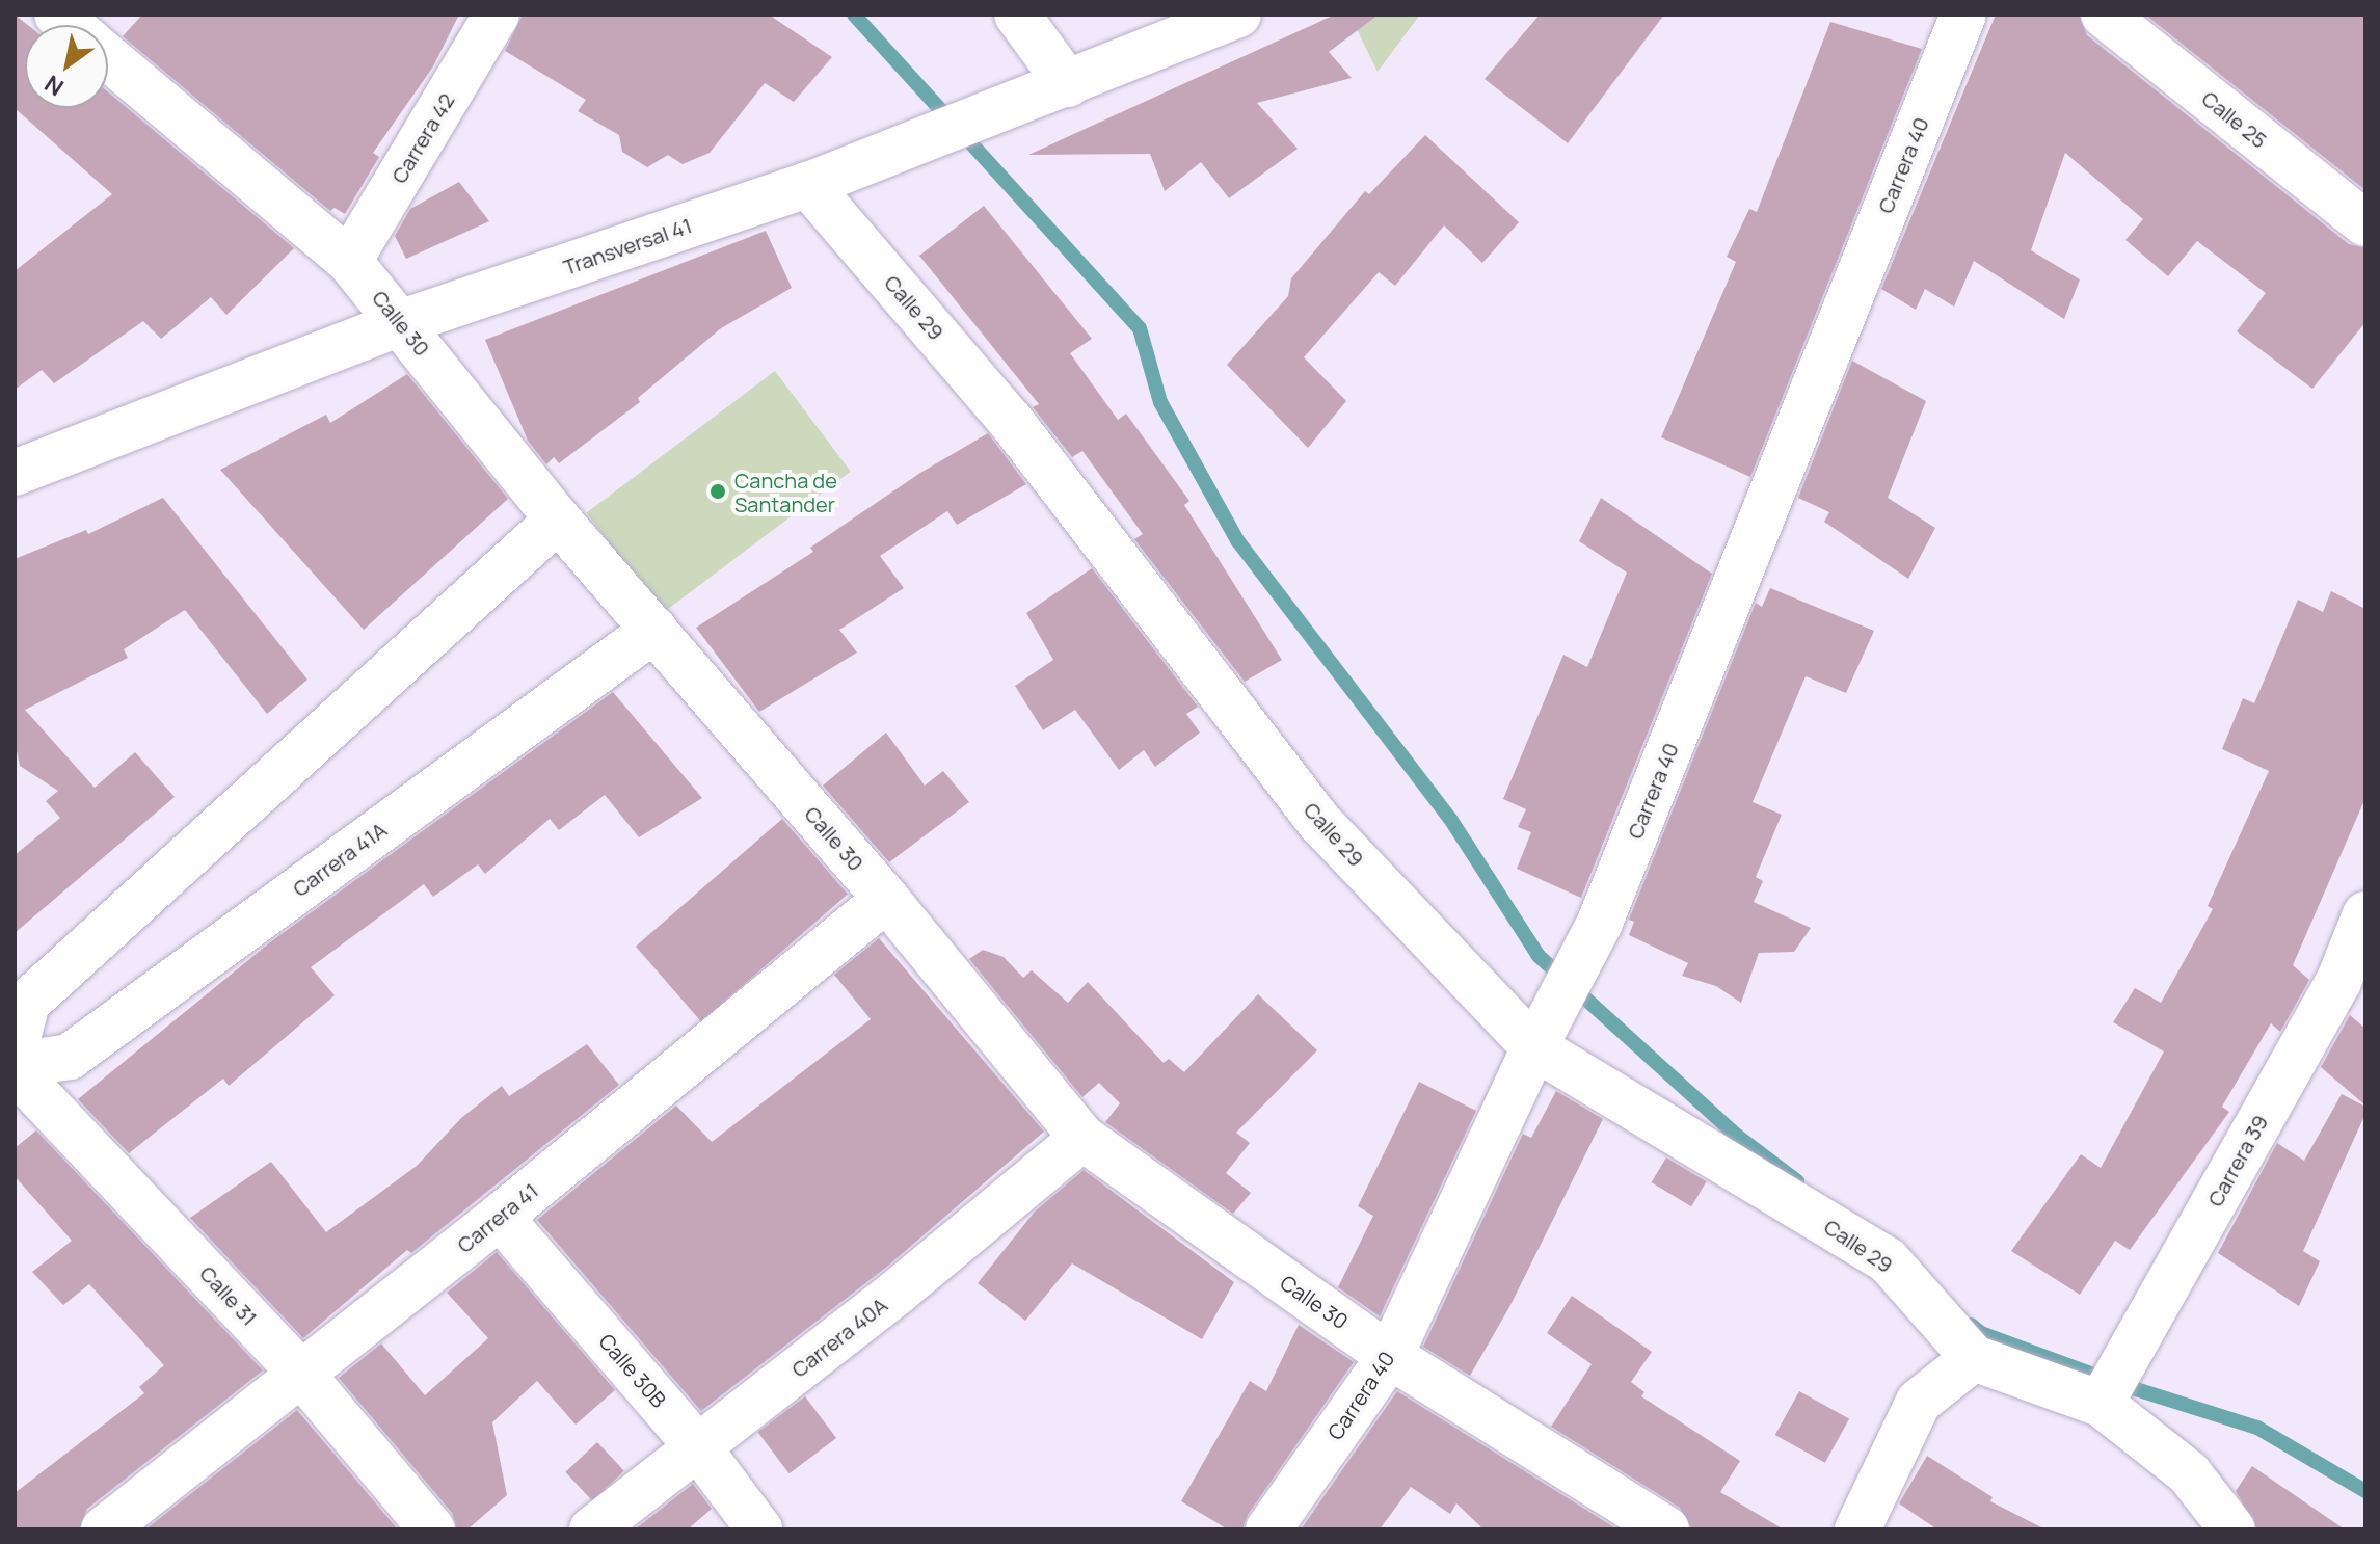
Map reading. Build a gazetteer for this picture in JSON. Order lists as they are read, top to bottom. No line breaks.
{"streets":{"street":["Calle 25","Carrera 42","Carrera 40","Transversal 41","Calle 29","Calle 30","Carrera 41A","Carrera 39","Carrera 41","Calle 31","Carrera 40A","Calle 30B"]},"crossings":[["Carrera 42","Calle 30"],["Carrera 40","Calle 29"],["Carrera 40","Calle 30"],["Transversal 41","Calle 29"],["Transversal 41","Calle 30"],["Calle 30","Carrera 41A"],["Calle 30","Carrera 41"],["Calle 30","Carrera 40A"],["Carrera 41A","Calle 31"],["Carrera 41","Calle 31"],["Carrera 41","Calle 30B"],["Carrera 40A","Calle 30B"]],"places":["Cancha de Santander"],"north":"bottom left"}
